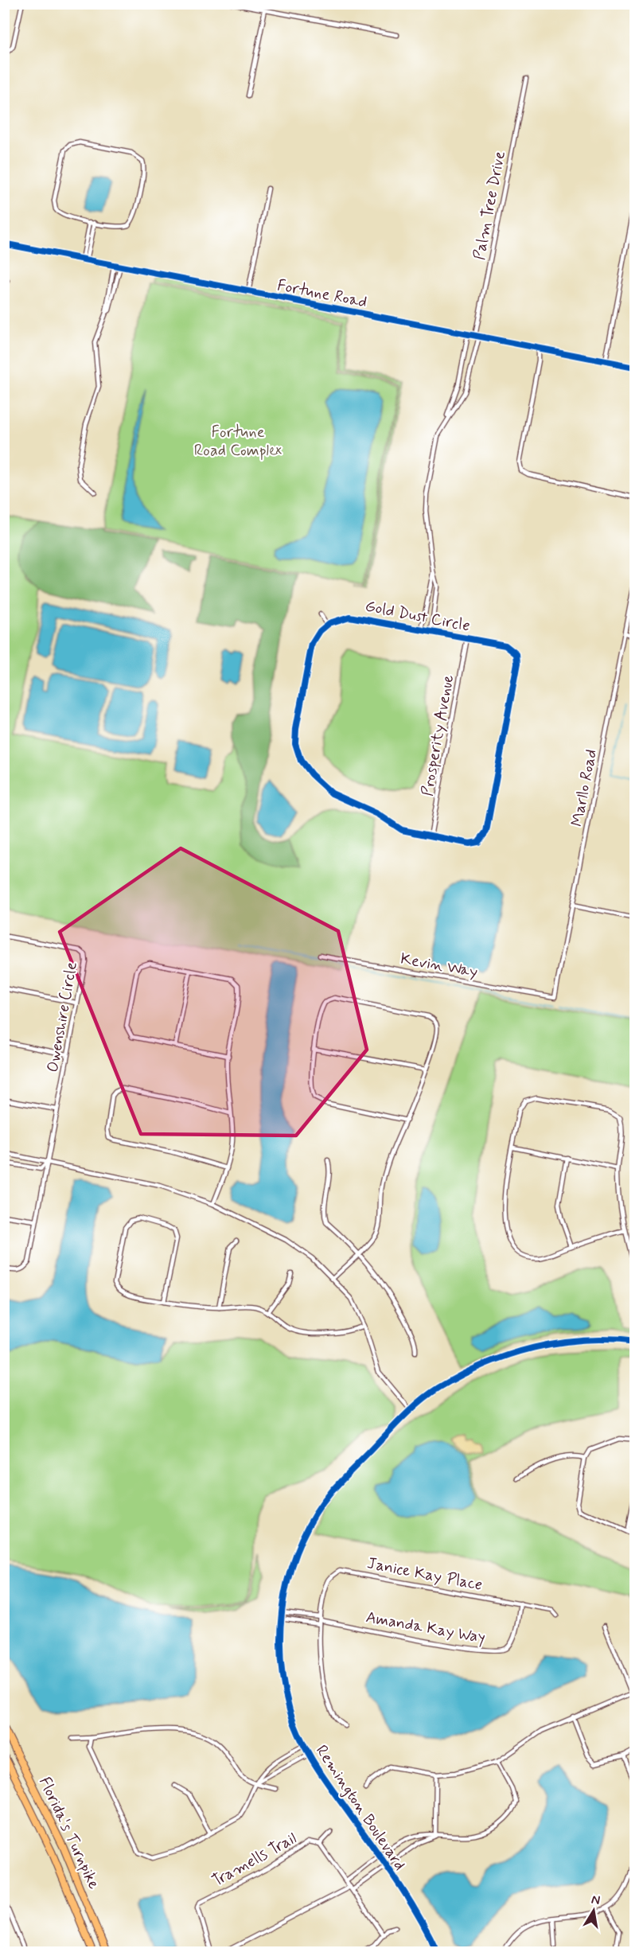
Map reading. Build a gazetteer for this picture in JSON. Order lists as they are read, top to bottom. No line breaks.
{"streets":{"highway":["Florida's Turnpike"],"street":["Palm Tree Drive","Fortune Road","Gold Dust Circle","Prosperity Avenue","Marllo Road","Kevin Way","Owenshire Circle","Janice Kay Place","Amanda Kay Way","Remington Boulevard","Tramells Trail"]},"crossings":[["Palm Tree Drive","Fortune Road"],["Gold Dust Circle","Prosperity Avenue"],["Marllo Road","Kevin Way"],["Janice Kay Place","Amanda Kay Way"],["Amanda Kay Way","Remington Boulevard"]],"parks":["Fortune Road Complex"],"north":"top"}
